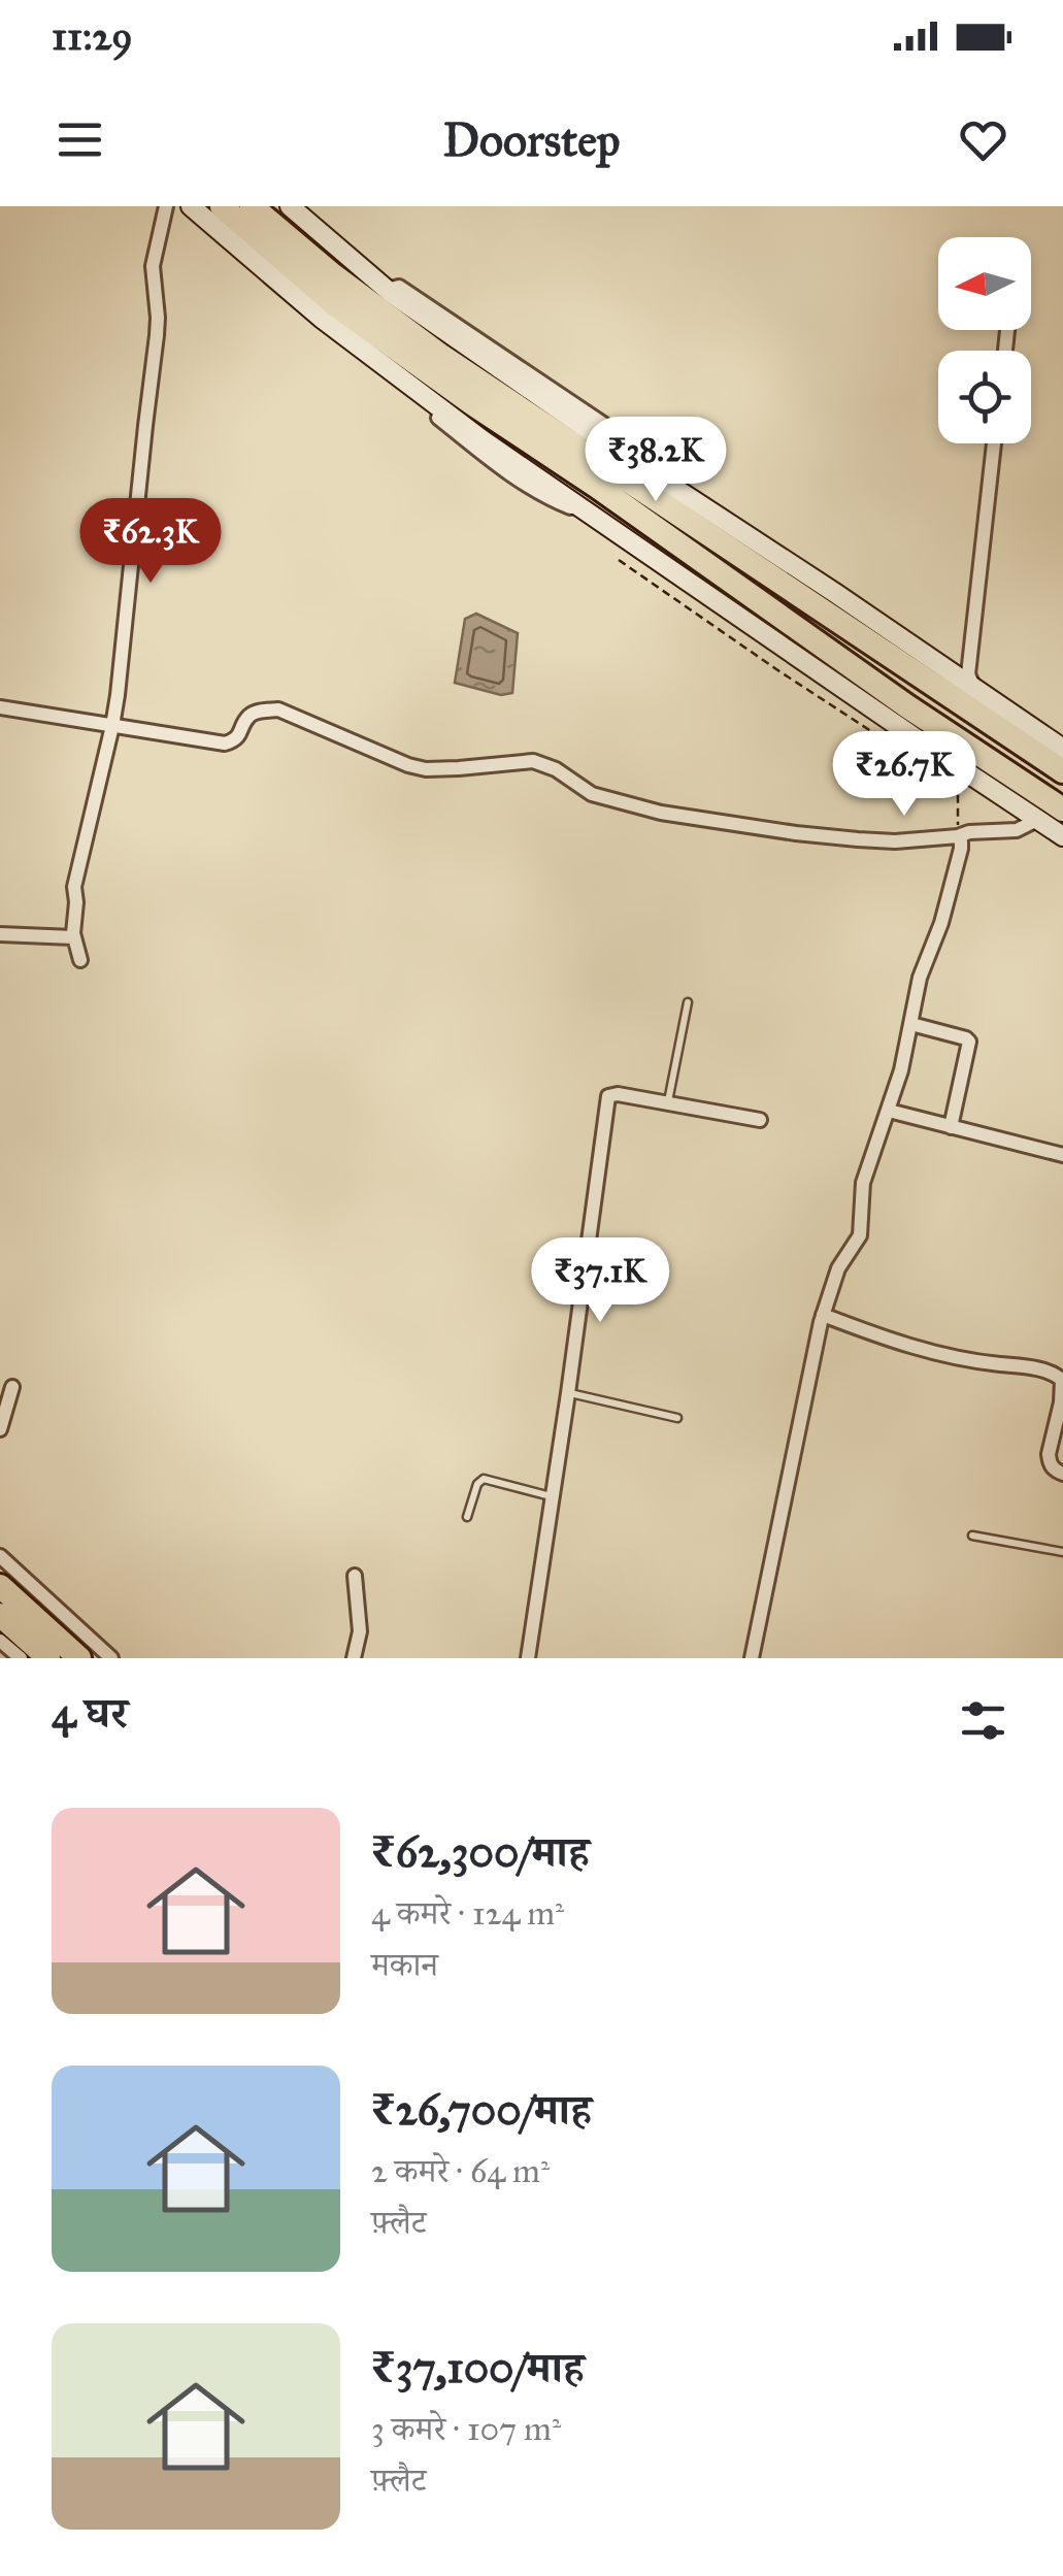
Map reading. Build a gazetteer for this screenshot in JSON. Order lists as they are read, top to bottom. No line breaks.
{"north":"left","page":{"status":"11:29","header":"Doorstep","price":["₹38.2K","₹62.3K","₹26.7K","₹37.1K"],"heading":"4 घर","list":[{"name":"₹62,300/माह","note":"4 कमरे · 124 m² · मकान"},{"name":"₹26,700/माह","note":"2 कमरे · 64 m² · फ़्लैट"},{"name":"₹37,100/माह","note":"3 कमरे · 107 m² · फ़्लैट"}]}}
